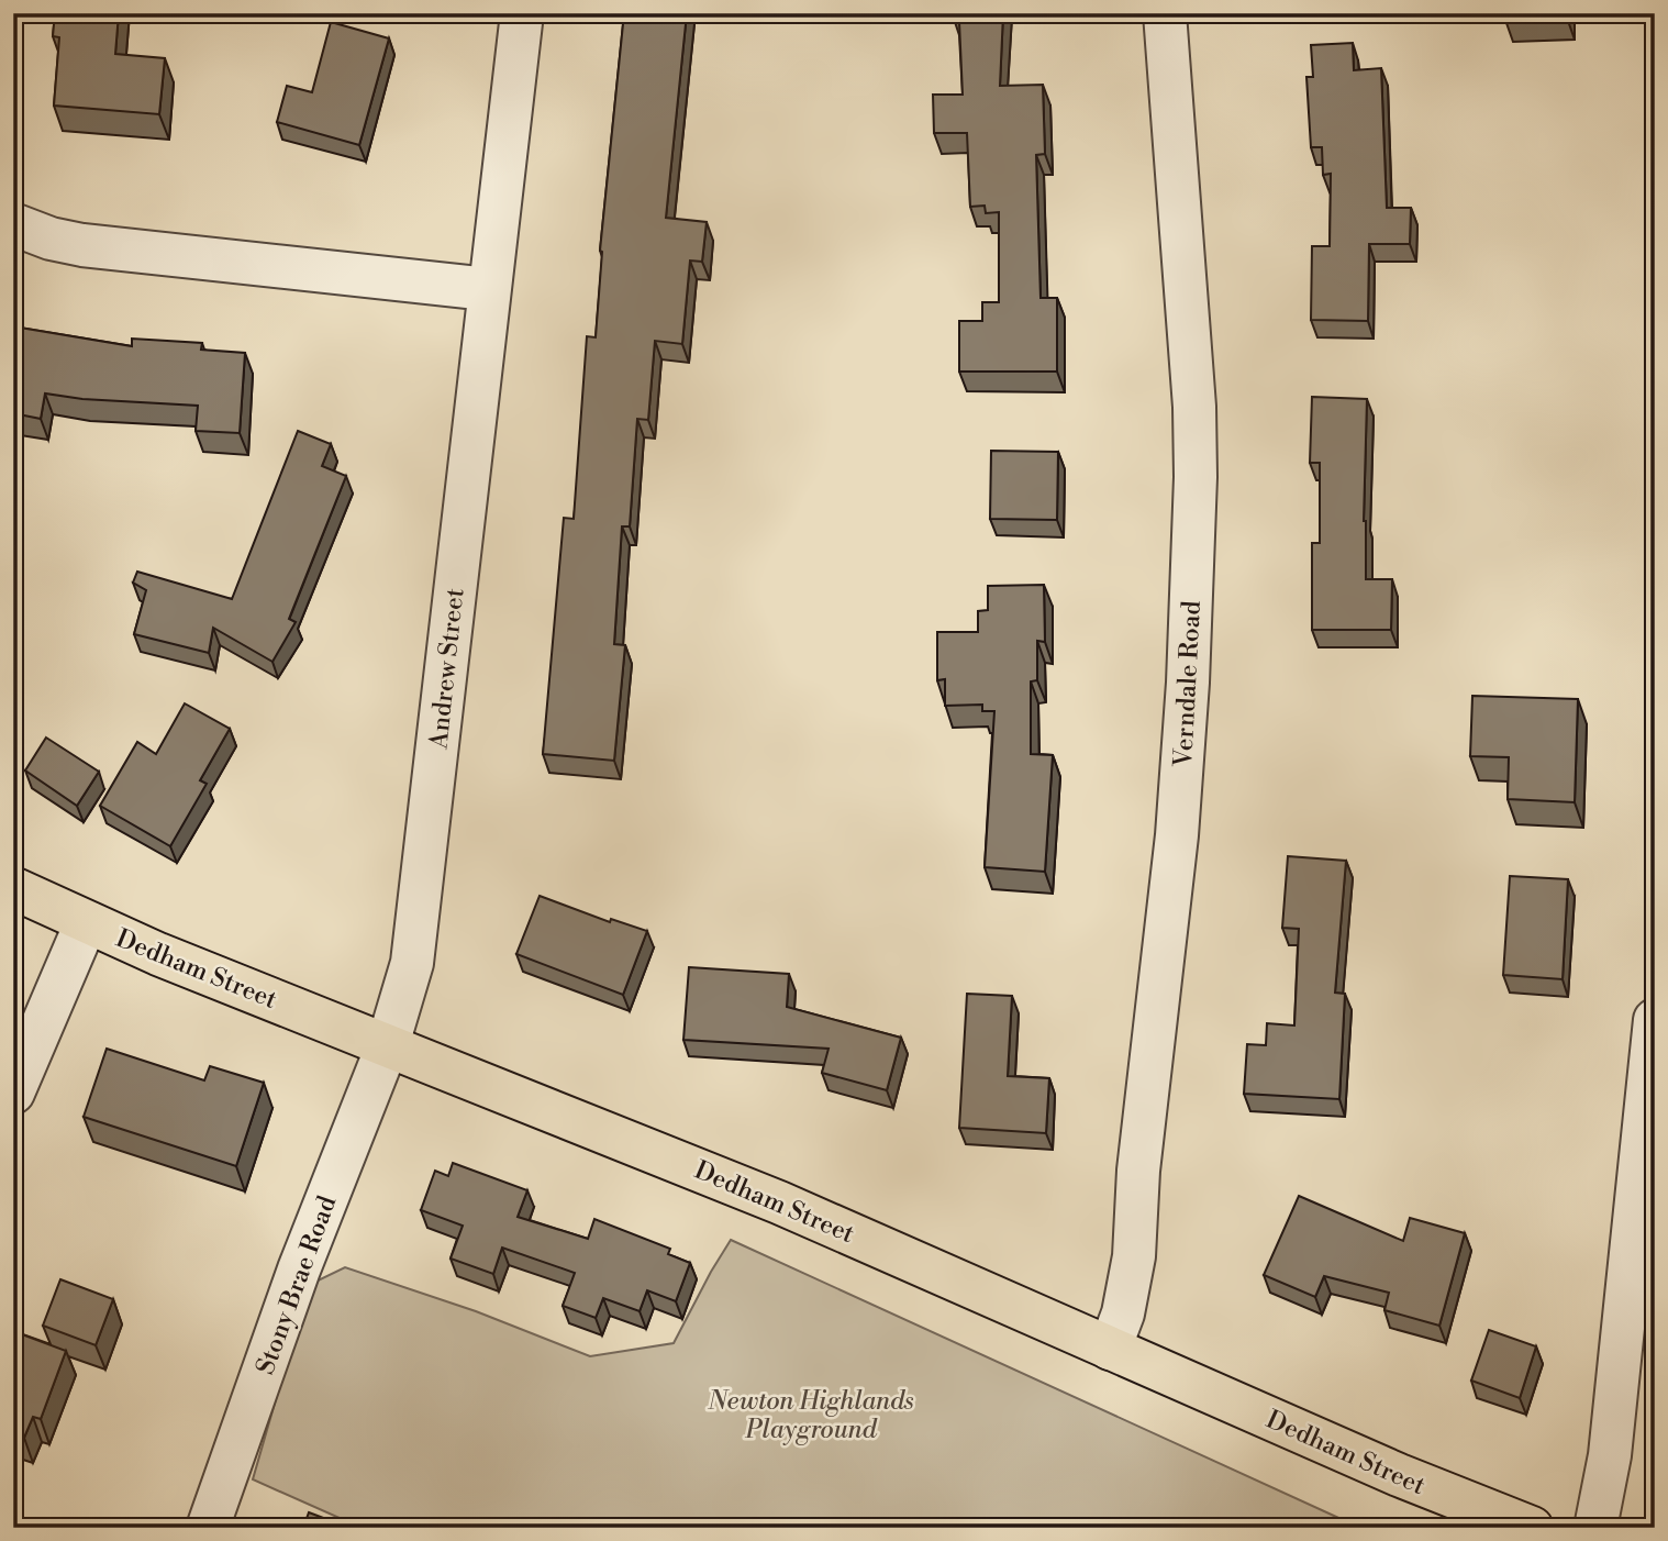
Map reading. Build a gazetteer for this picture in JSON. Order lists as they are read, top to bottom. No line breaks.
{"streets":{"main road":["Dedham Street"],"street":["Andrew Street","Verndale Road","Stony Brae Road"]},"crossings":[["Andrew Street","Dedham Street"],["Andrew Street","Stony Brae Road"],["Verndale Road","Dedham Street"],["Dedham Street","Stony Brae Road"]],"parks":["Newton Highlands Playground"]}
